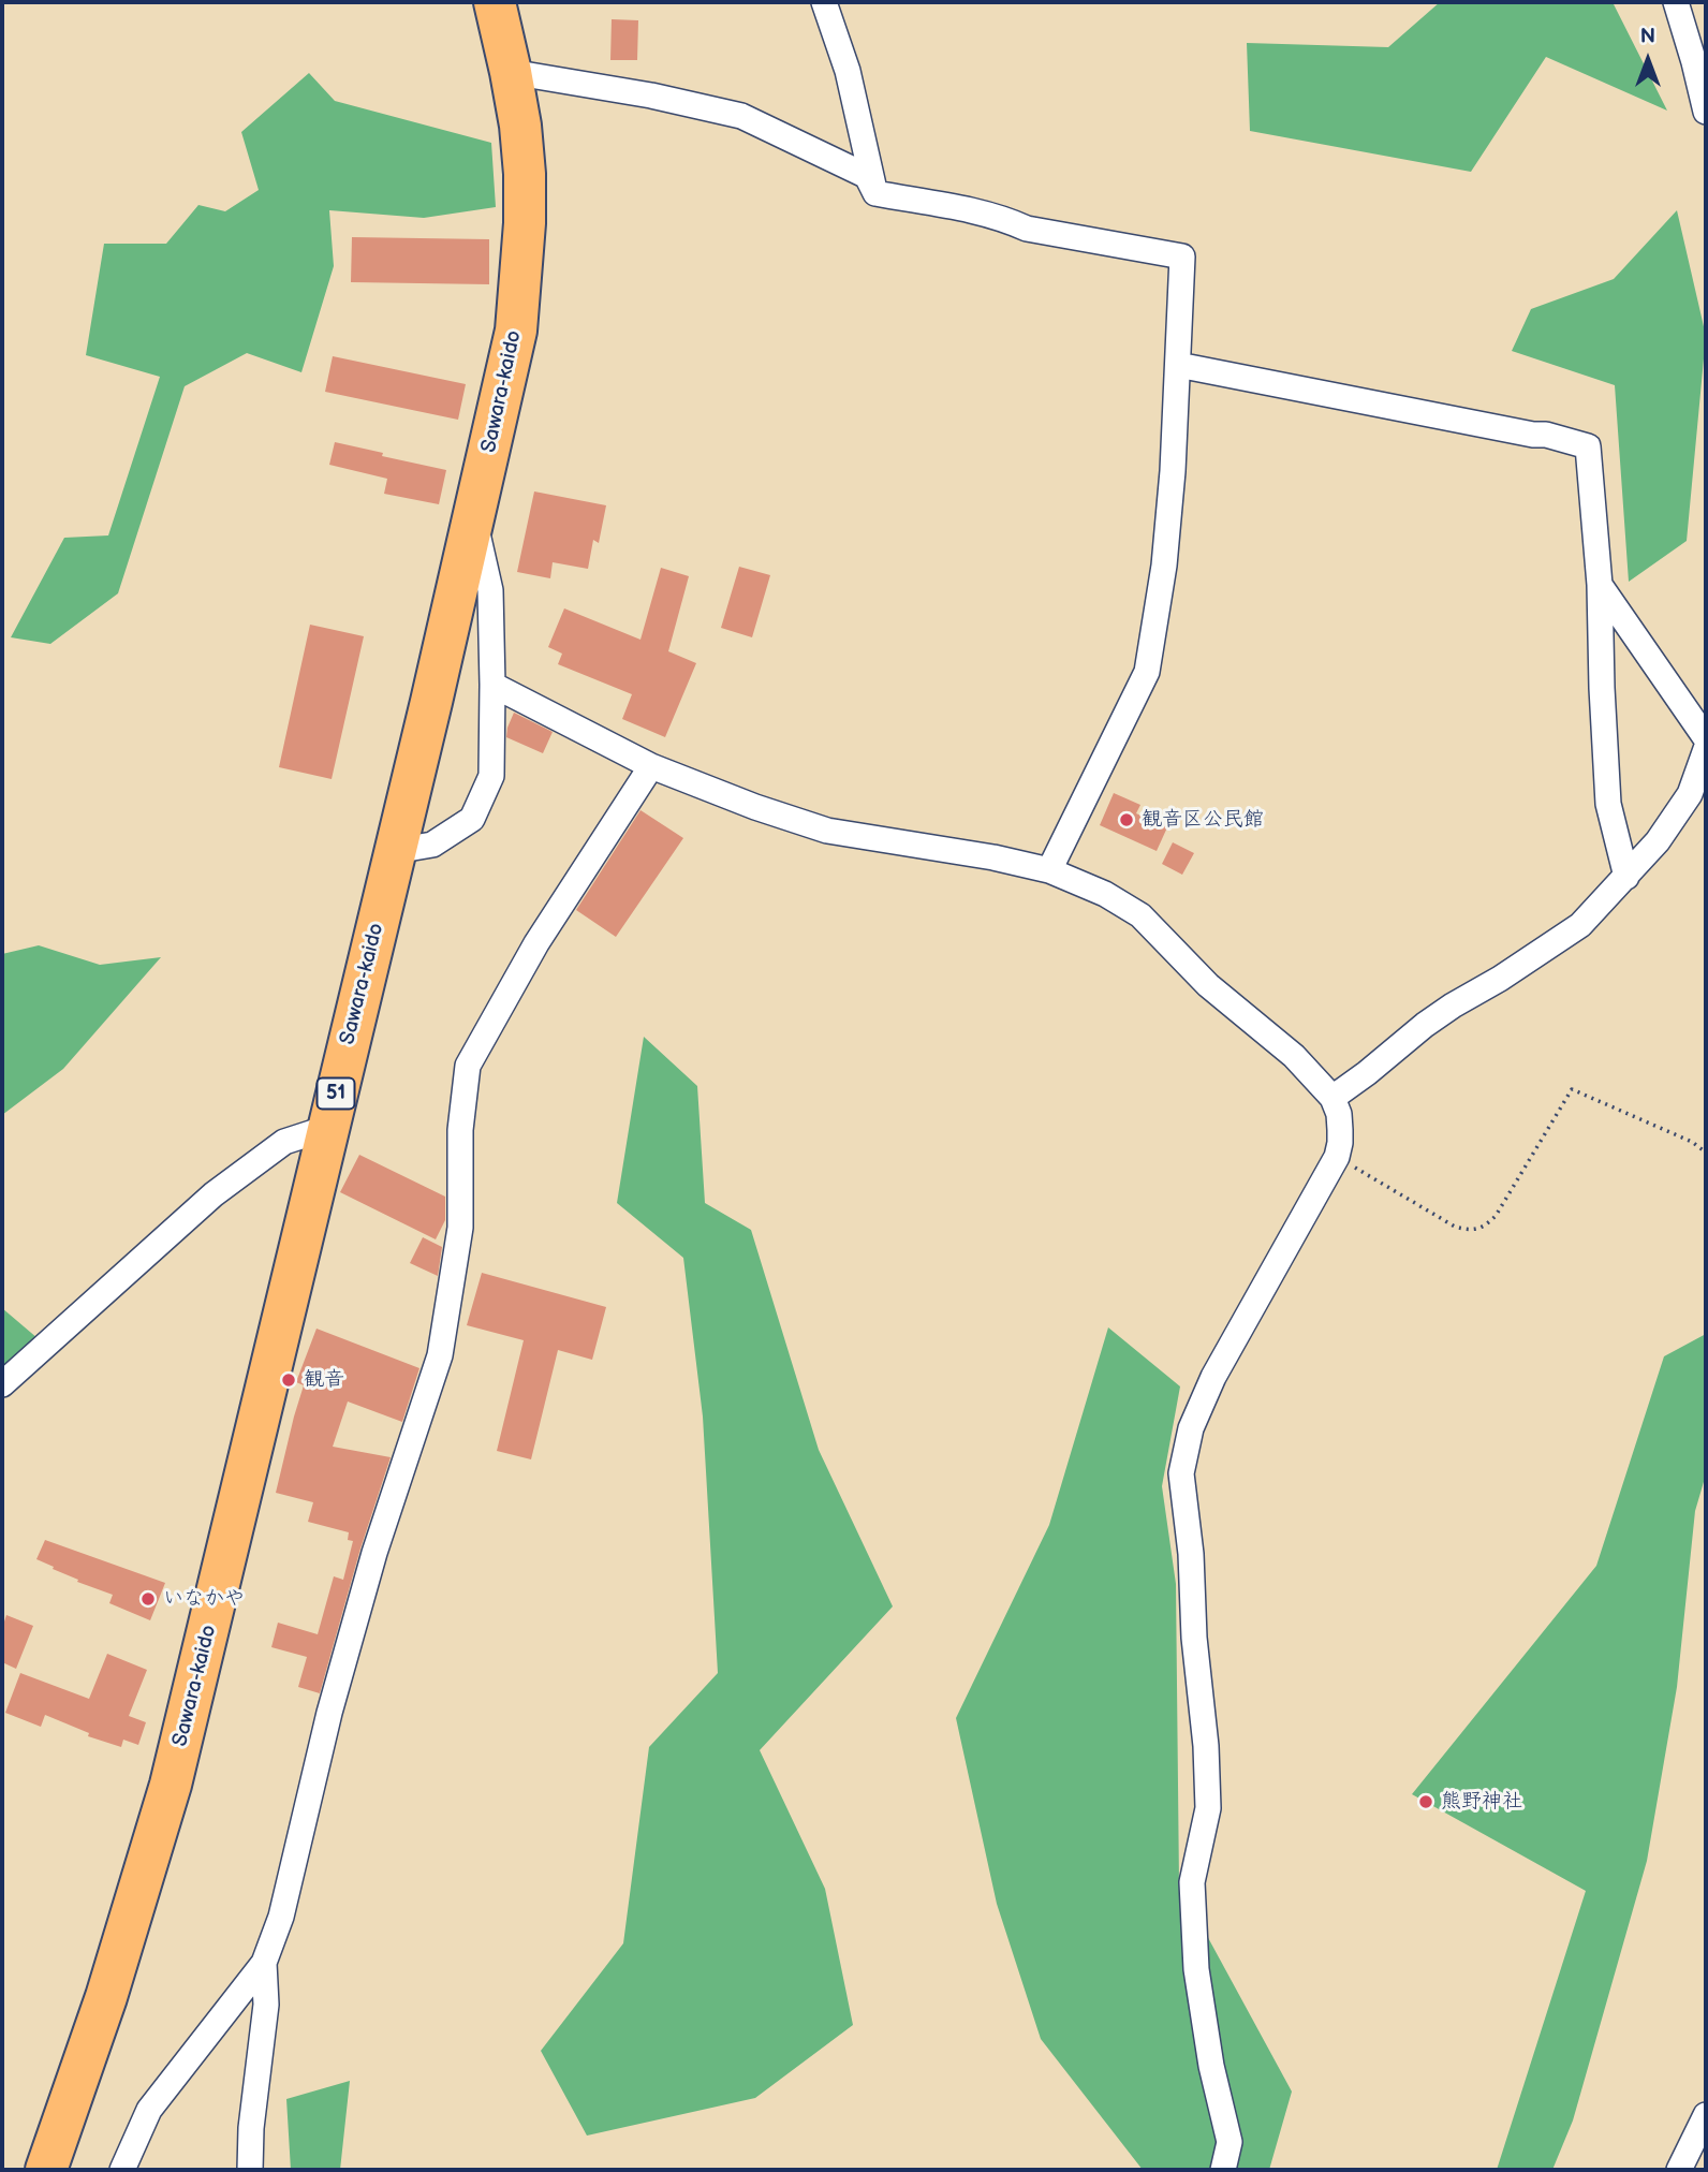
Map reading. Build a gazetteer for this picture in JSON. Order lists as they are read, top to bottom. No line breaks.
{"streets":{"highway":["Sawara-kaido","51"]},"places":["観音区公民館","観音","いなかや","熊野神社"],"north":"top"}
